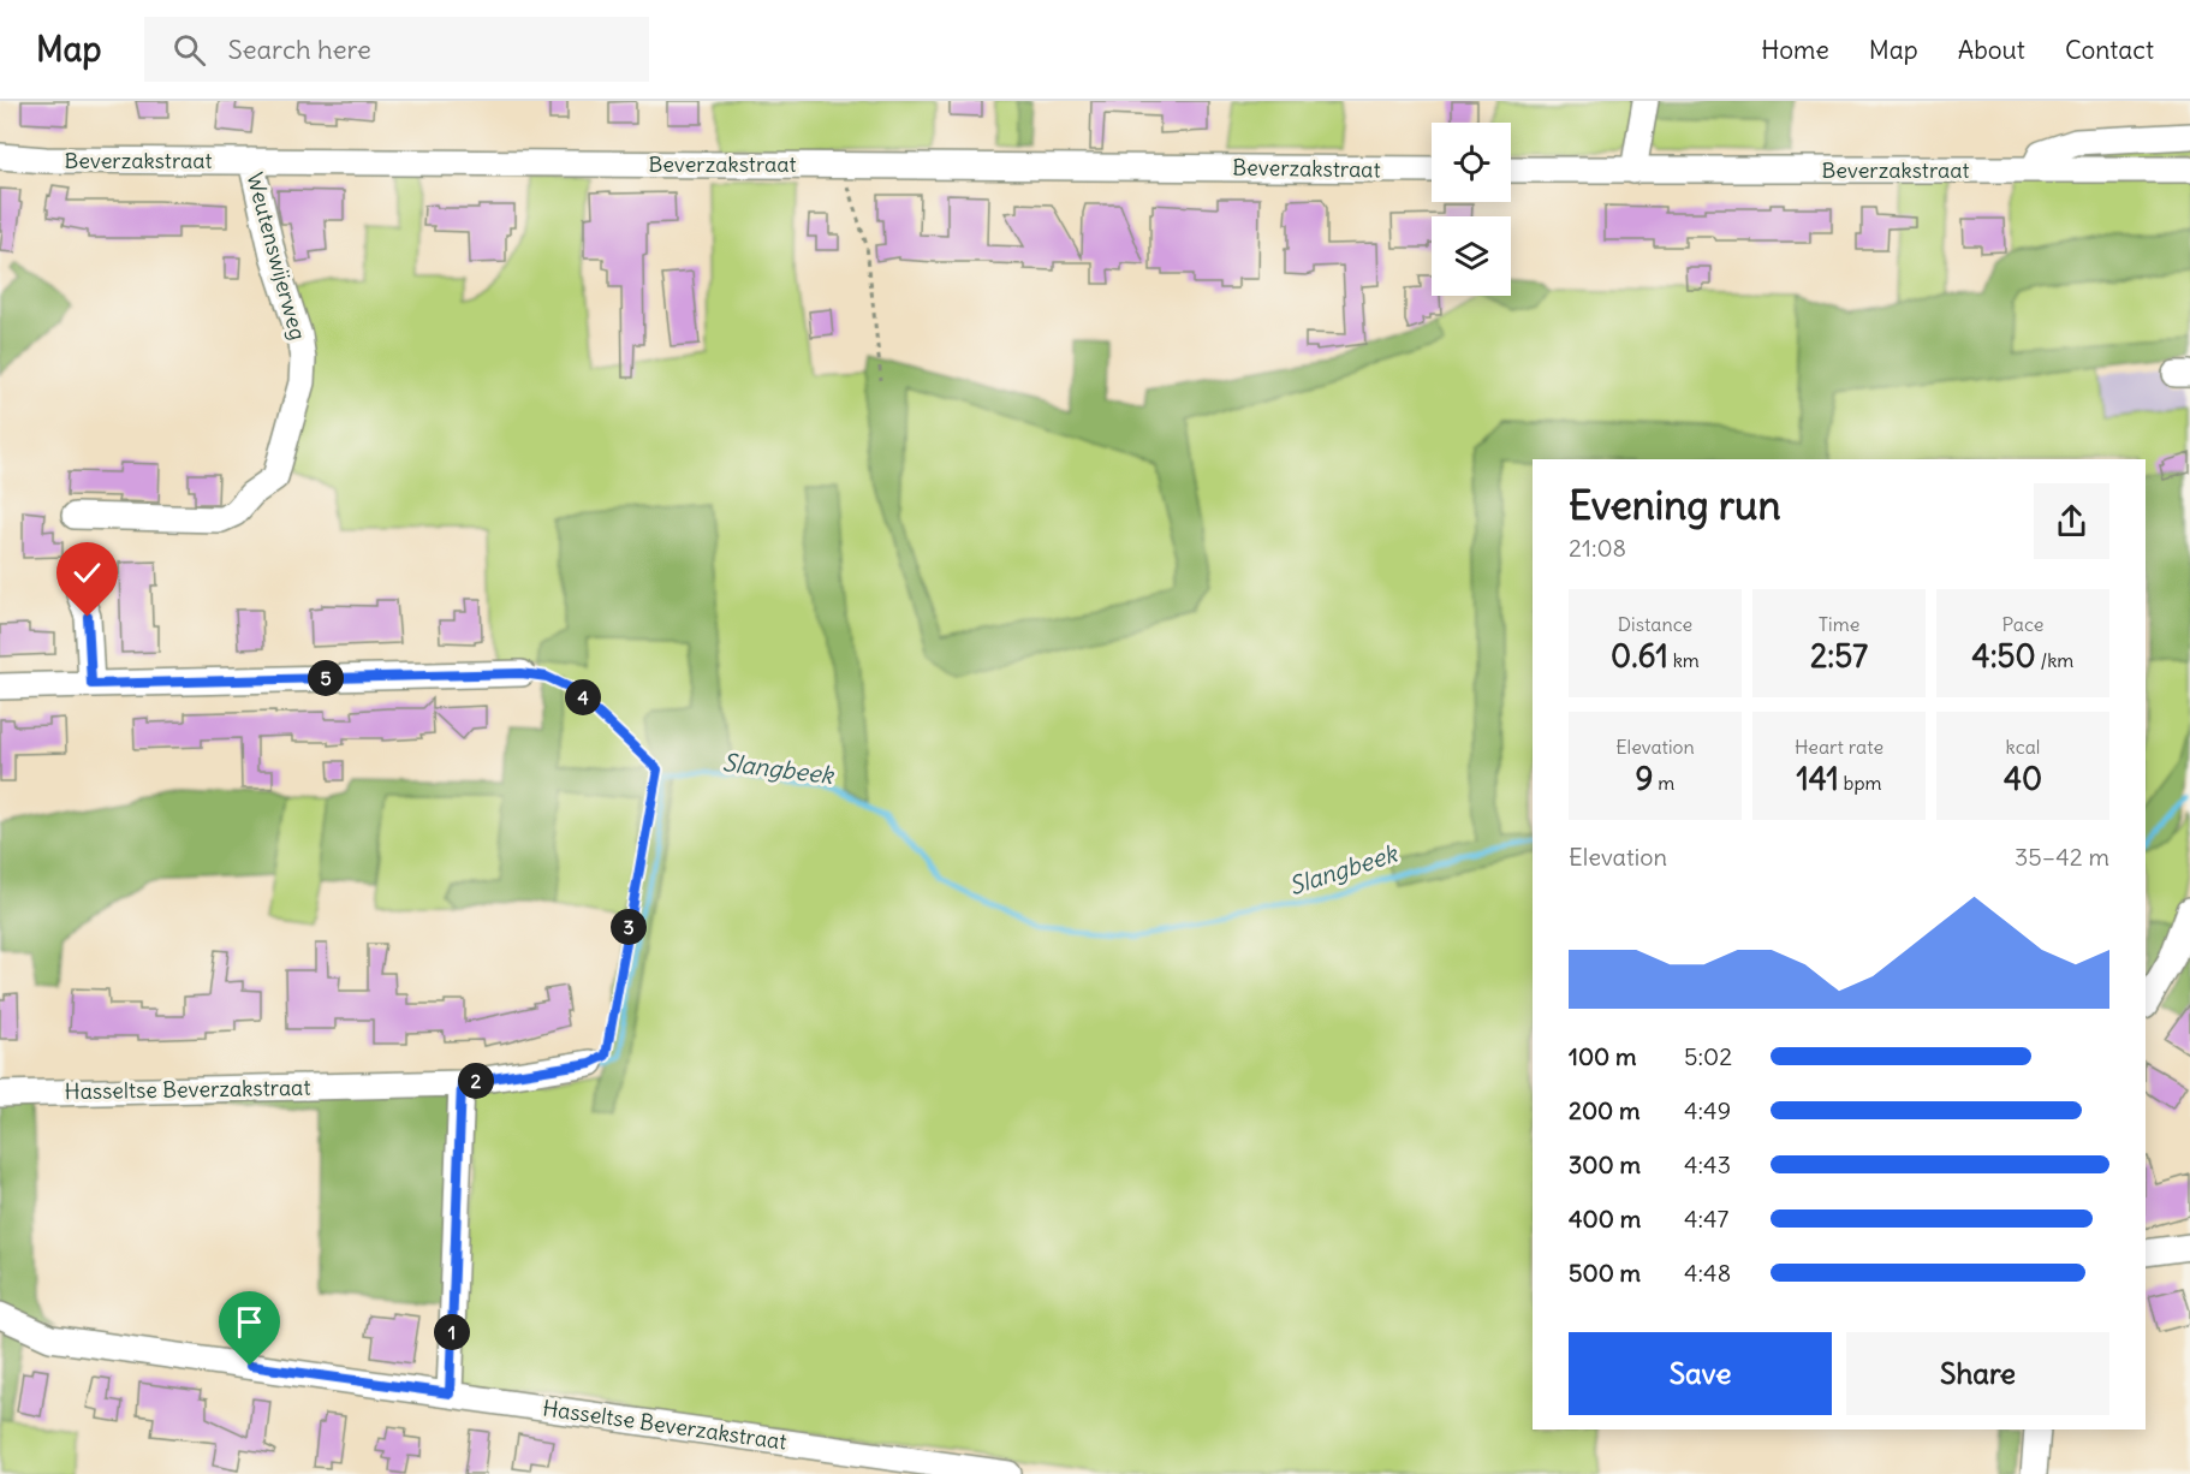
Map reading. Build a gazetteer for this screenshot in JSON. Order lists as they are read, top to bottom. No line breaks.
{"streets":{"street":["Beverzakstraat","Weutenswijerweg","Hasseltse Beverzakstraat"]},"crossings":[["Beverzakstraat","Weutenswijerweg"]],"water":["Slangbeek"],"page":{"header":"Map","search":"Search here","nav":["Home","Map","About","Contact"],"heading":["Evening run","21:08"],"stats":[["Distance","0.61 km"],["Time","2:57"],["Pace","4:50 /km"],["Elevation","9 m"],["Heart rate","141 bpm"],["kcal","40"]],"pins":["5","4","3","2","1"],"chart":["Elevation","35–42 m"],"list":[{"name":"100 m","note":"5:02"},{"name":"200 m","note":"4:49"},{"name":"300 m","note":"4:43"},{"name":"400 m","note":"4:47"},{"name":"500 m","note":"4:48"}],"buttons":["Save","Share"]}}
